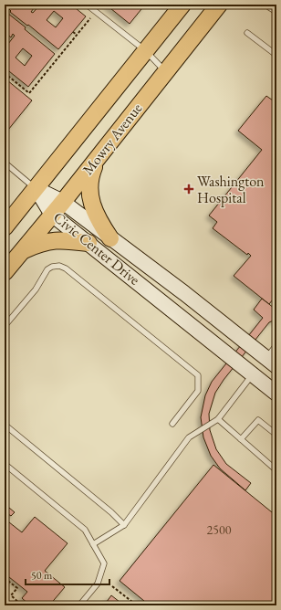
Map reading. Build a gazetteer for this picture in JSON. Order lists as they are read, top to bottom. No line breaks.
{"streets":{"main road":["Mowry Avenue","Civic Center Drive"]},"crossings":[["Mowry Avenue","Civic Center Drive"]],"places":{"health":["Washington Hospital"]},"house_numbers":["2500"],"scale_bar":"50 m"}
